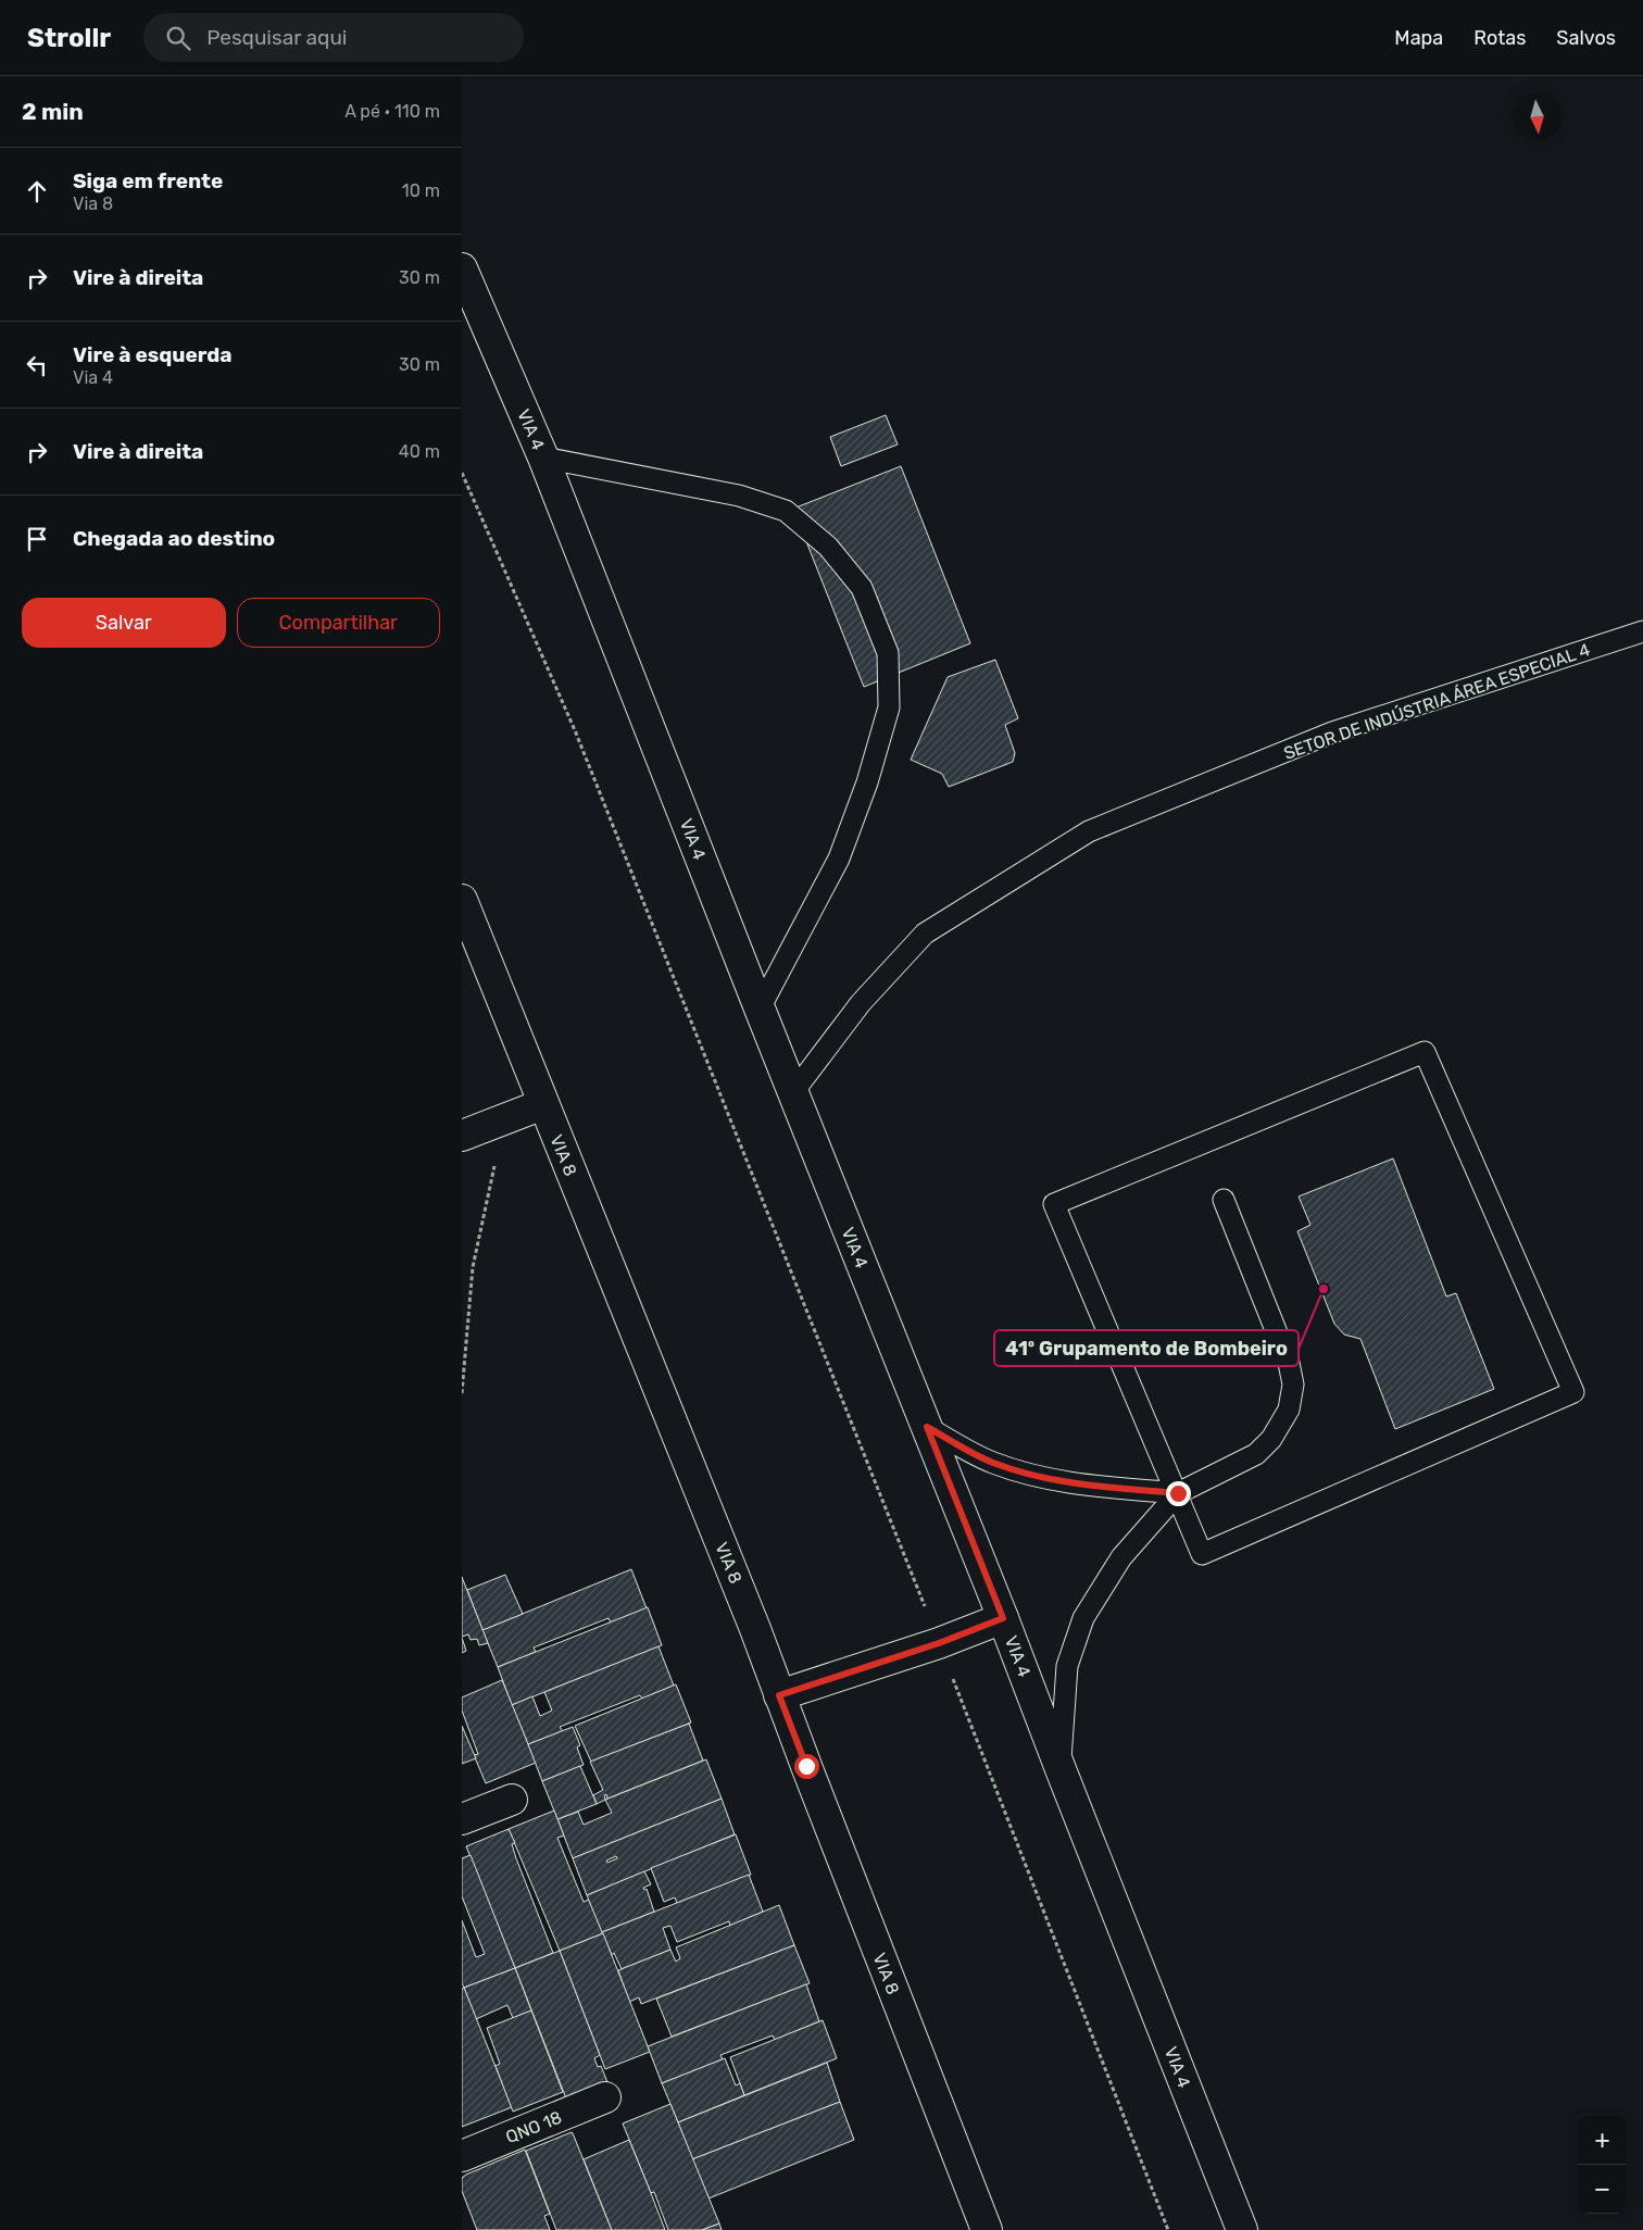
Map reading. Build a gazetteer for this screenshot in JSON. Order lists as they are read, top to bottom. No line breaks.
{"streets":{"main road":["VIA 4","VIA 8","QNO 18"],"lane":["SETOR DE INDÚSTRIA ÁREA ESPECIAL 4"]},"crossings":[["VIA 4","SETOR DE INDÚSTRIA ÁREA ESPECIAL 4"]],"places":["41º Grupamento de Bombeiro"],"north":"bottom","page":{"header":"Strollr","search":"Pesquisar aqui","nav":["Mapa","Rotas","Salvos"],"heading":["2 min","A pé · 110 m"],"list":[["Siga em frente","Via 8","10 m"],["Vire à direita","30 m"],["Vire à esquerda","Via 4","30 m"],["Vire à direita","40 m"],"Chegada ao destino"],"buttons":["Salvar","Compartilhar"],"map_buttons":["+","−"]}}
